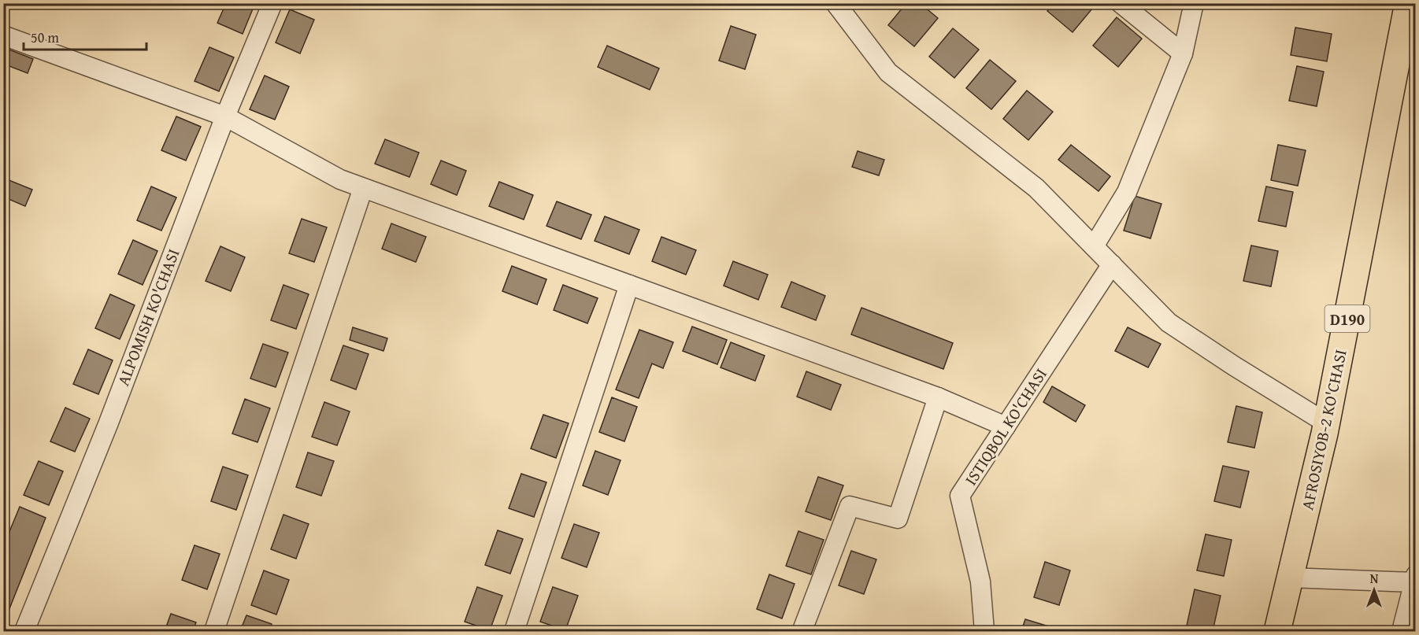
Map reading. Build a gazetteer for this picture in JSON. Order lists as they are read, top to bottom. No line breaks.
{"streets":{"main road":["D190","AFROSIYOB-2 KO'CHASI"],"street":["ALPOMISH KO'CHASI","ISTIQBOL KO'CHASI"]},"scale_bar":"50 m","north":"top"}
